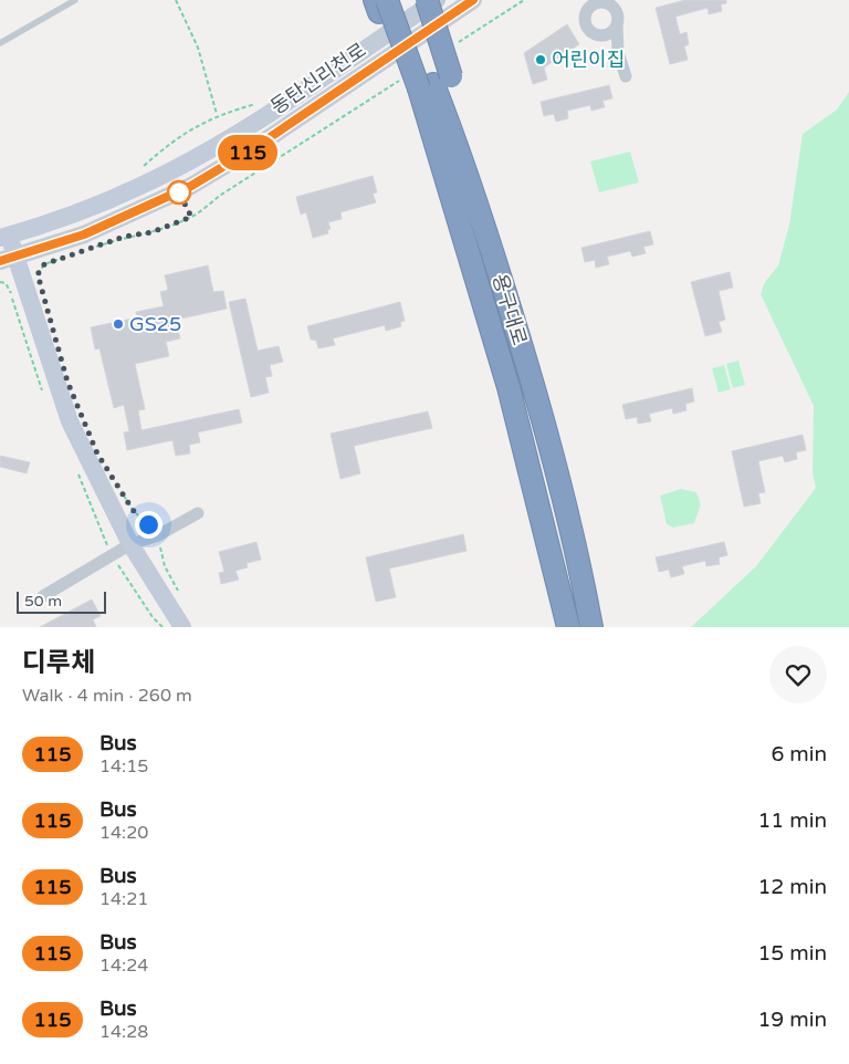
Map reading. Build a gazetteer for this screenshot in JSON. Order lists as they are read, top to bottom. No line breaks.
{"streets":{"highway":["용구대로"],"main road":["동탄신리천로"]},"places":["어린이집","GS25"],"lines":["bus line 115"],"scale_bar":"50 m","page":{"on_map":"115","scale":"50 m","heading":["디루체","Walk · 4 min · 260 m"],"list":[{"mark":"115","name":"Bus","note":"14:15","value":"6 min"},{"mark":"115","name":"Bus","note":"14:20","value":"11 min"},{"mark":"115","name":"Bus","note":"14:21","value":"12 min"},{"mark":"115","name":"Bus","note":"14:24","value":"15 min"},{"mark":"115","name":"Bus","note":"14:28","value":"19 min"}]}}
